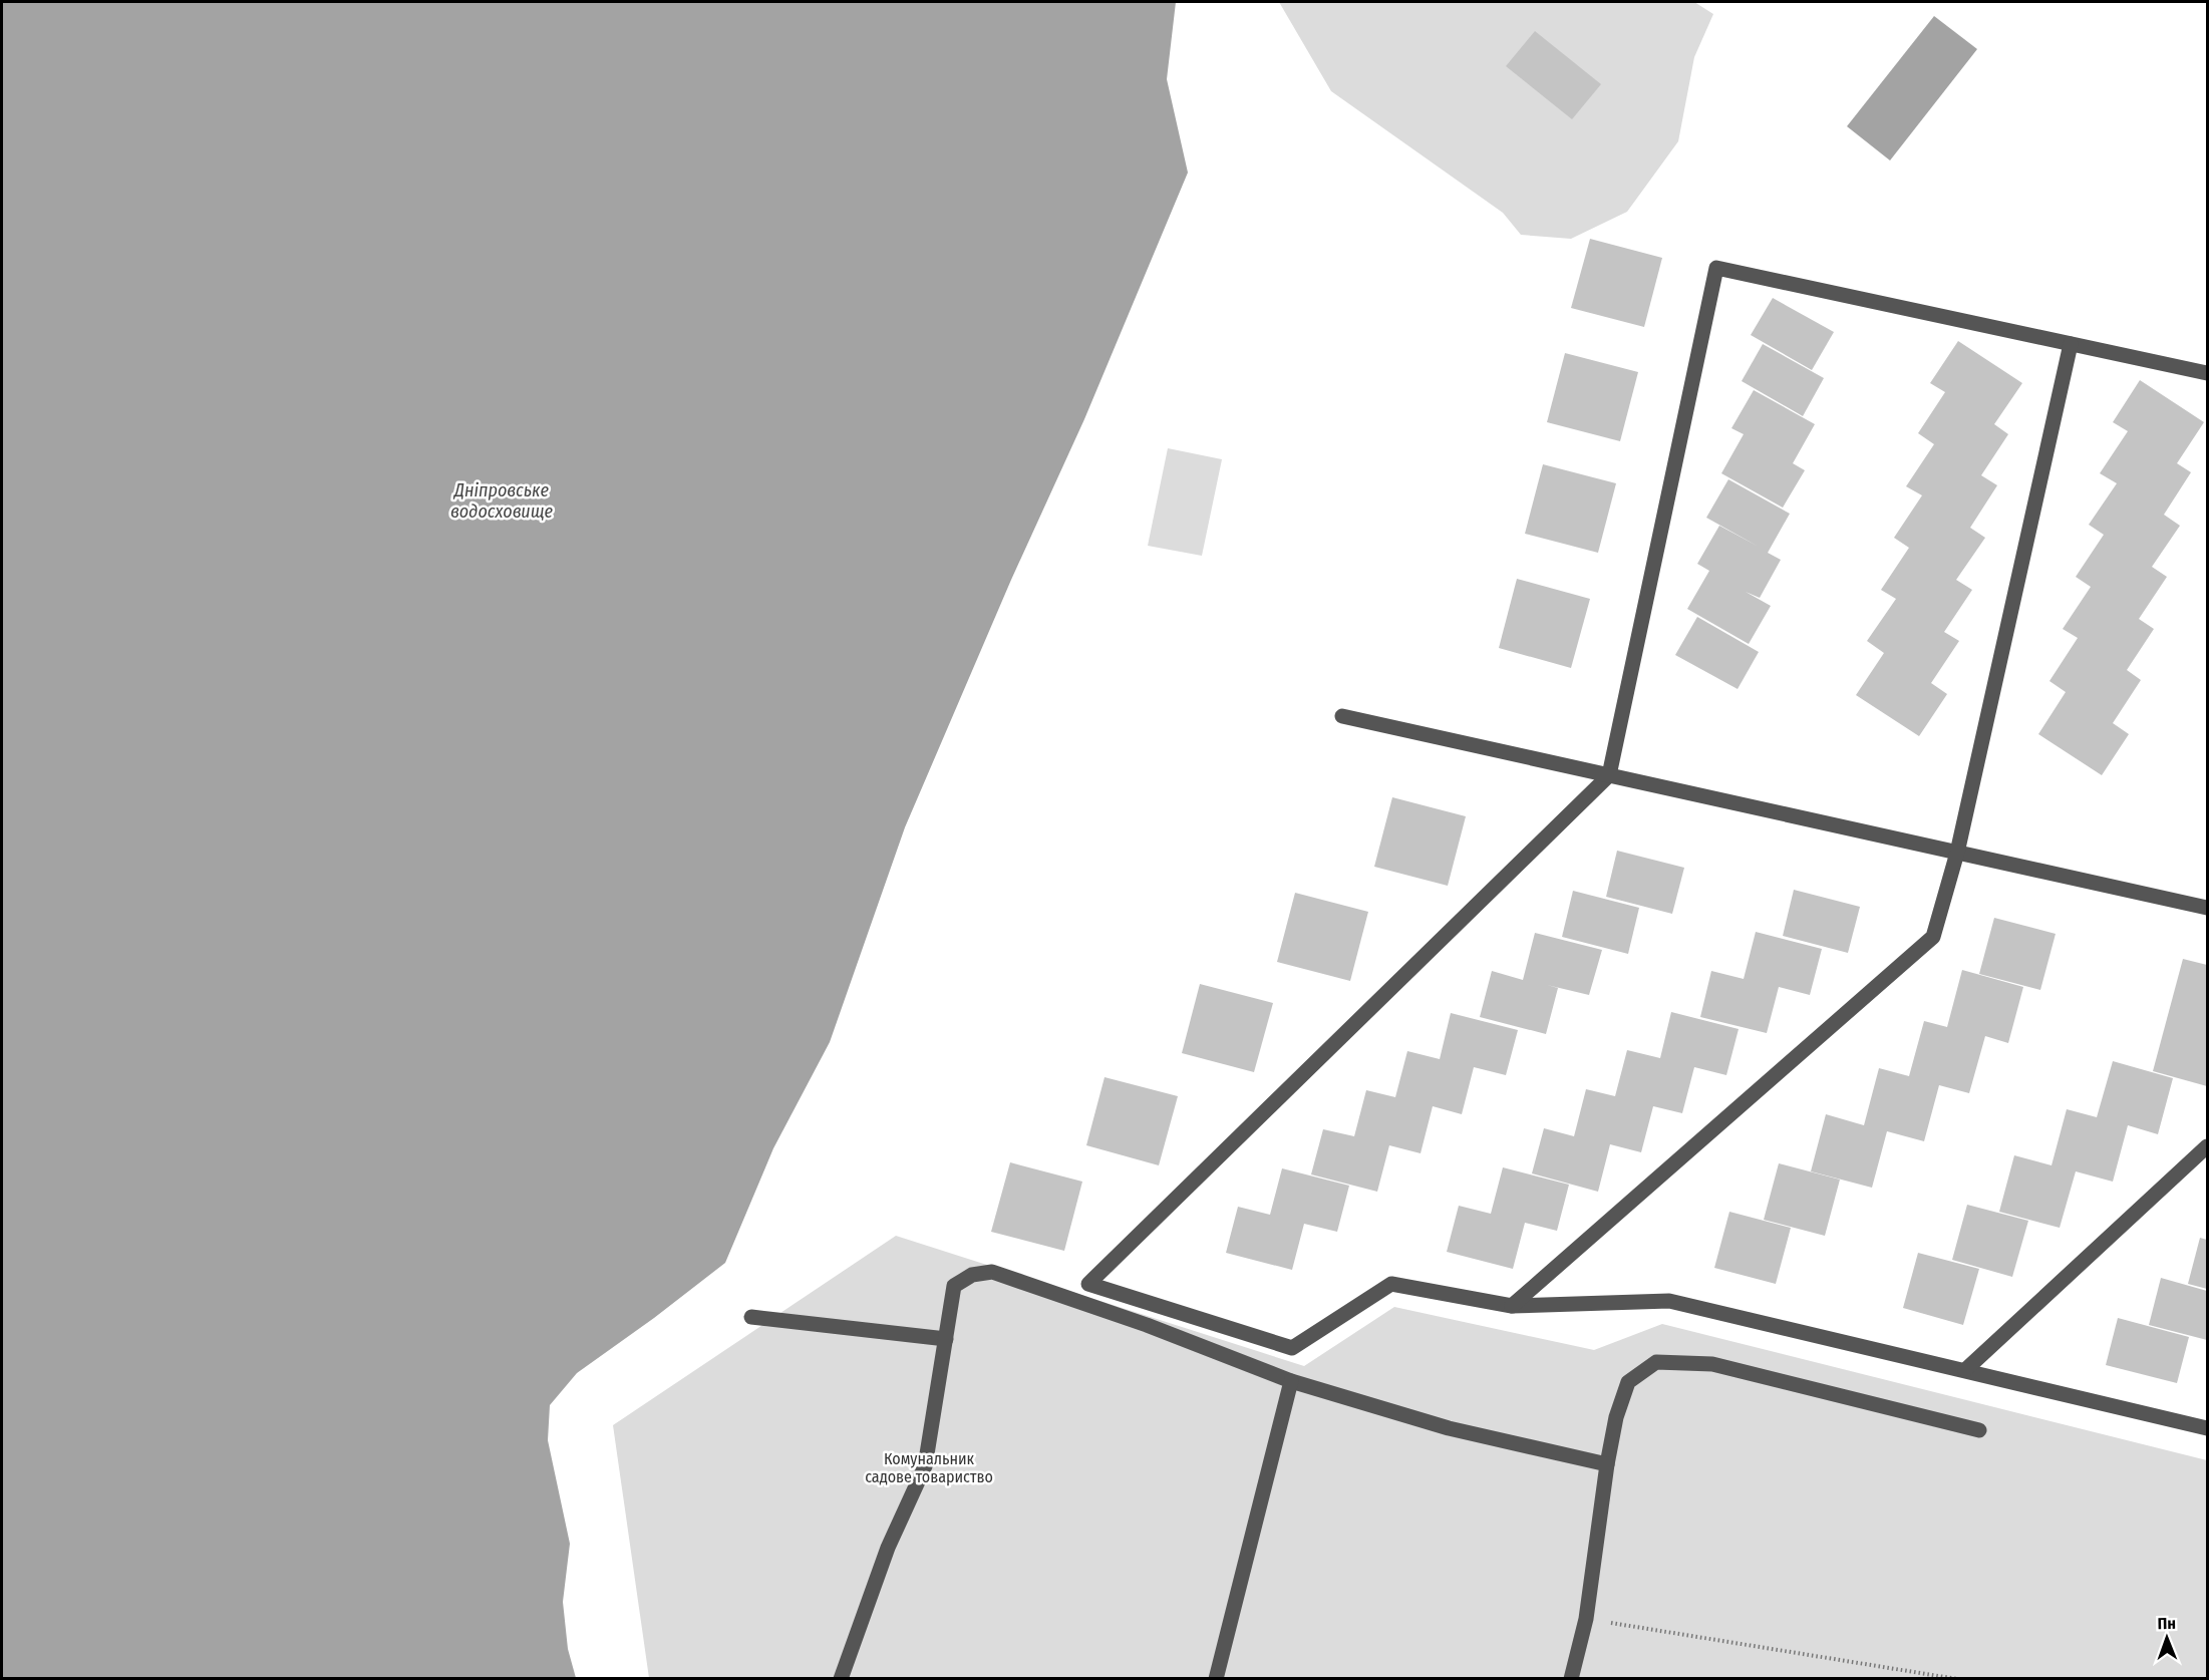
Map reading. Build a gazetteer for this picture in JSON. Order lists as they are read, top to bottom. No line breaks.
{"water":["Дніпровське водосховище"],"parks":["Комунальник садове товариство"],"north":"top"}
